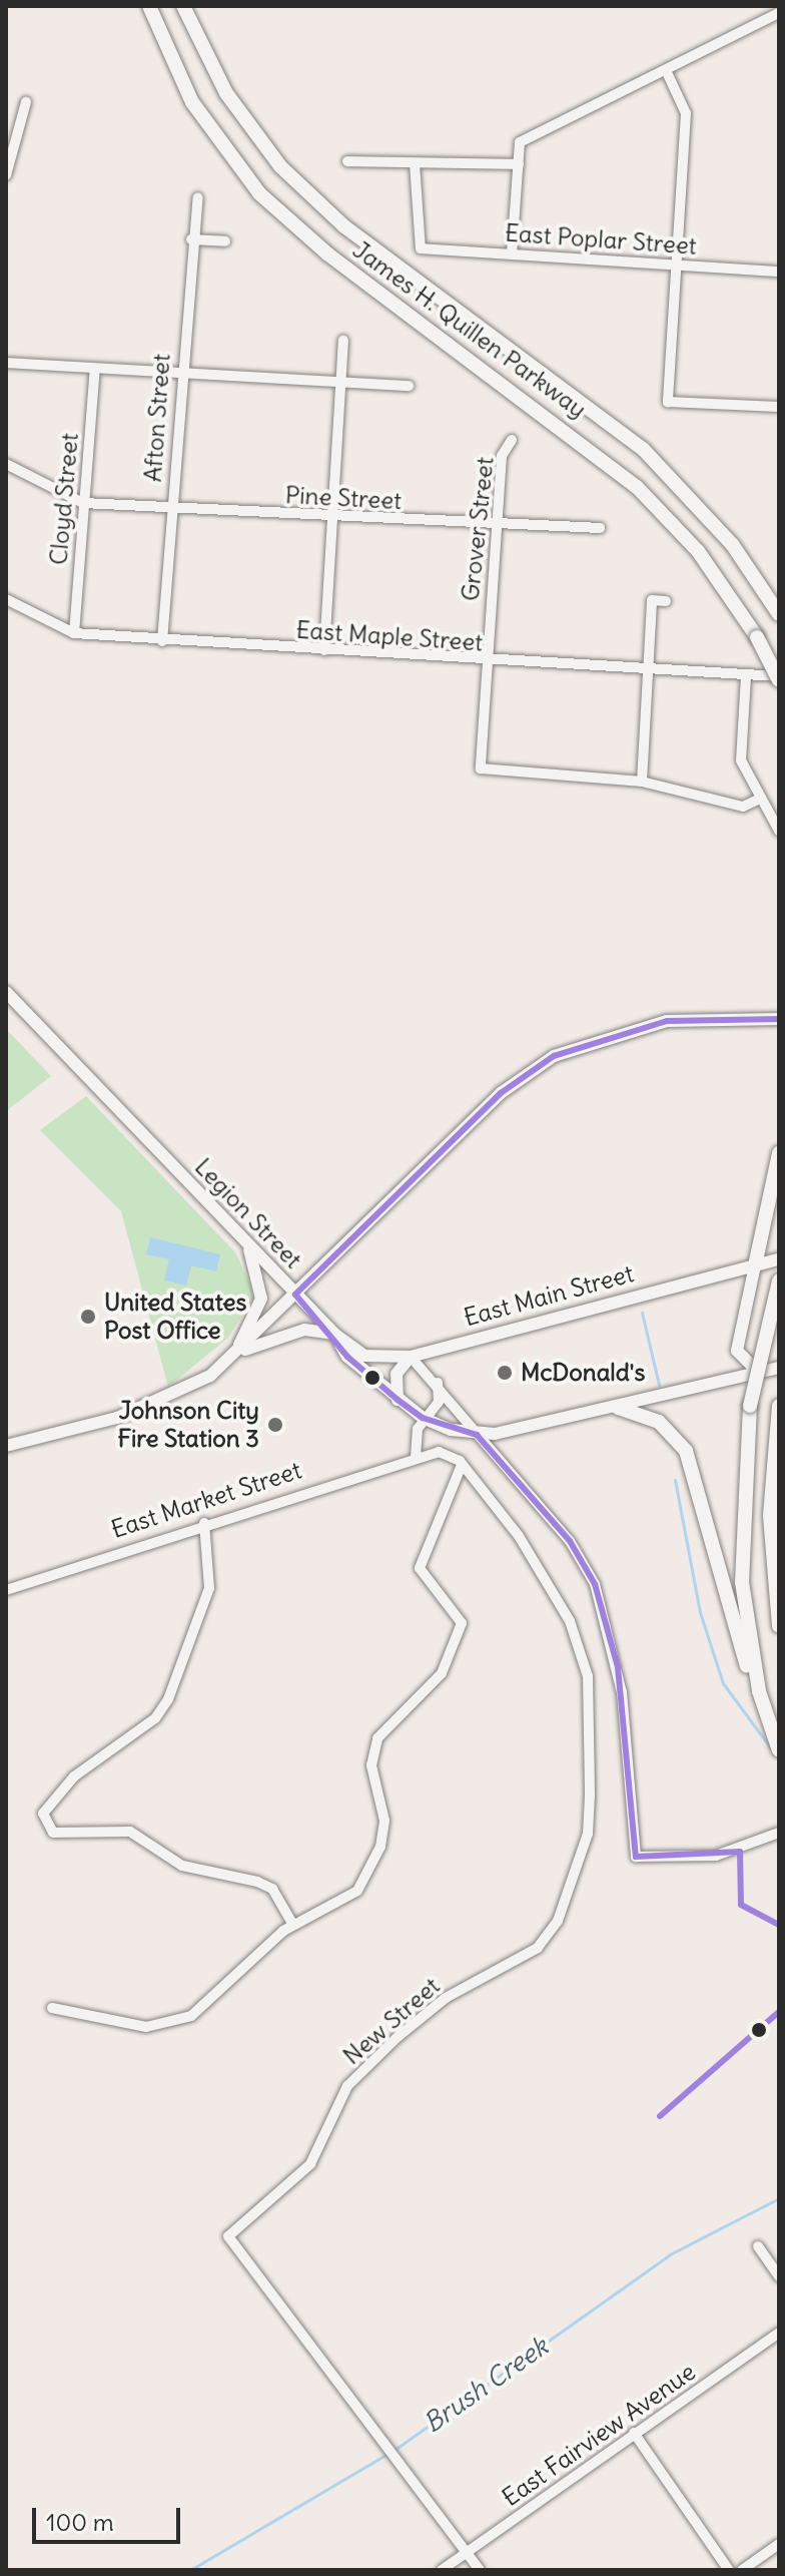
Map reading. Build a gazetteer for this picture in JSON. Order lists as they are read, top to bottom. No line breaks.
{"streets":{"highway":["James H. Quillen Parkway"],"main road":["Legion Street","East Main Street"],"street":["East Poplar Street","Afton Street","Pine Street","Cloyd Street","Grover Street","East Maple Street","East Market Street","New Street","East Fairview Avenue"]},"crossings":[["James H. Quillen Parkway","East Maple Street"],["Afton Street","Pine Street"],["Afton Street","East Maple Street"],["Pine Street","Cloyd Street"],["Pine Street","Grover Street"],["Cloyd Street","East Maple Street"],["Grover Street","East Maple Street"],["Legion Street","East Main Street"],["New Street","East Fairview Avenue"]],"water":["Brush Creek"],"places":["United States Post Office","McDonald's","Johnson City Fire Station 3"],"scale_bar":"100 m"}
